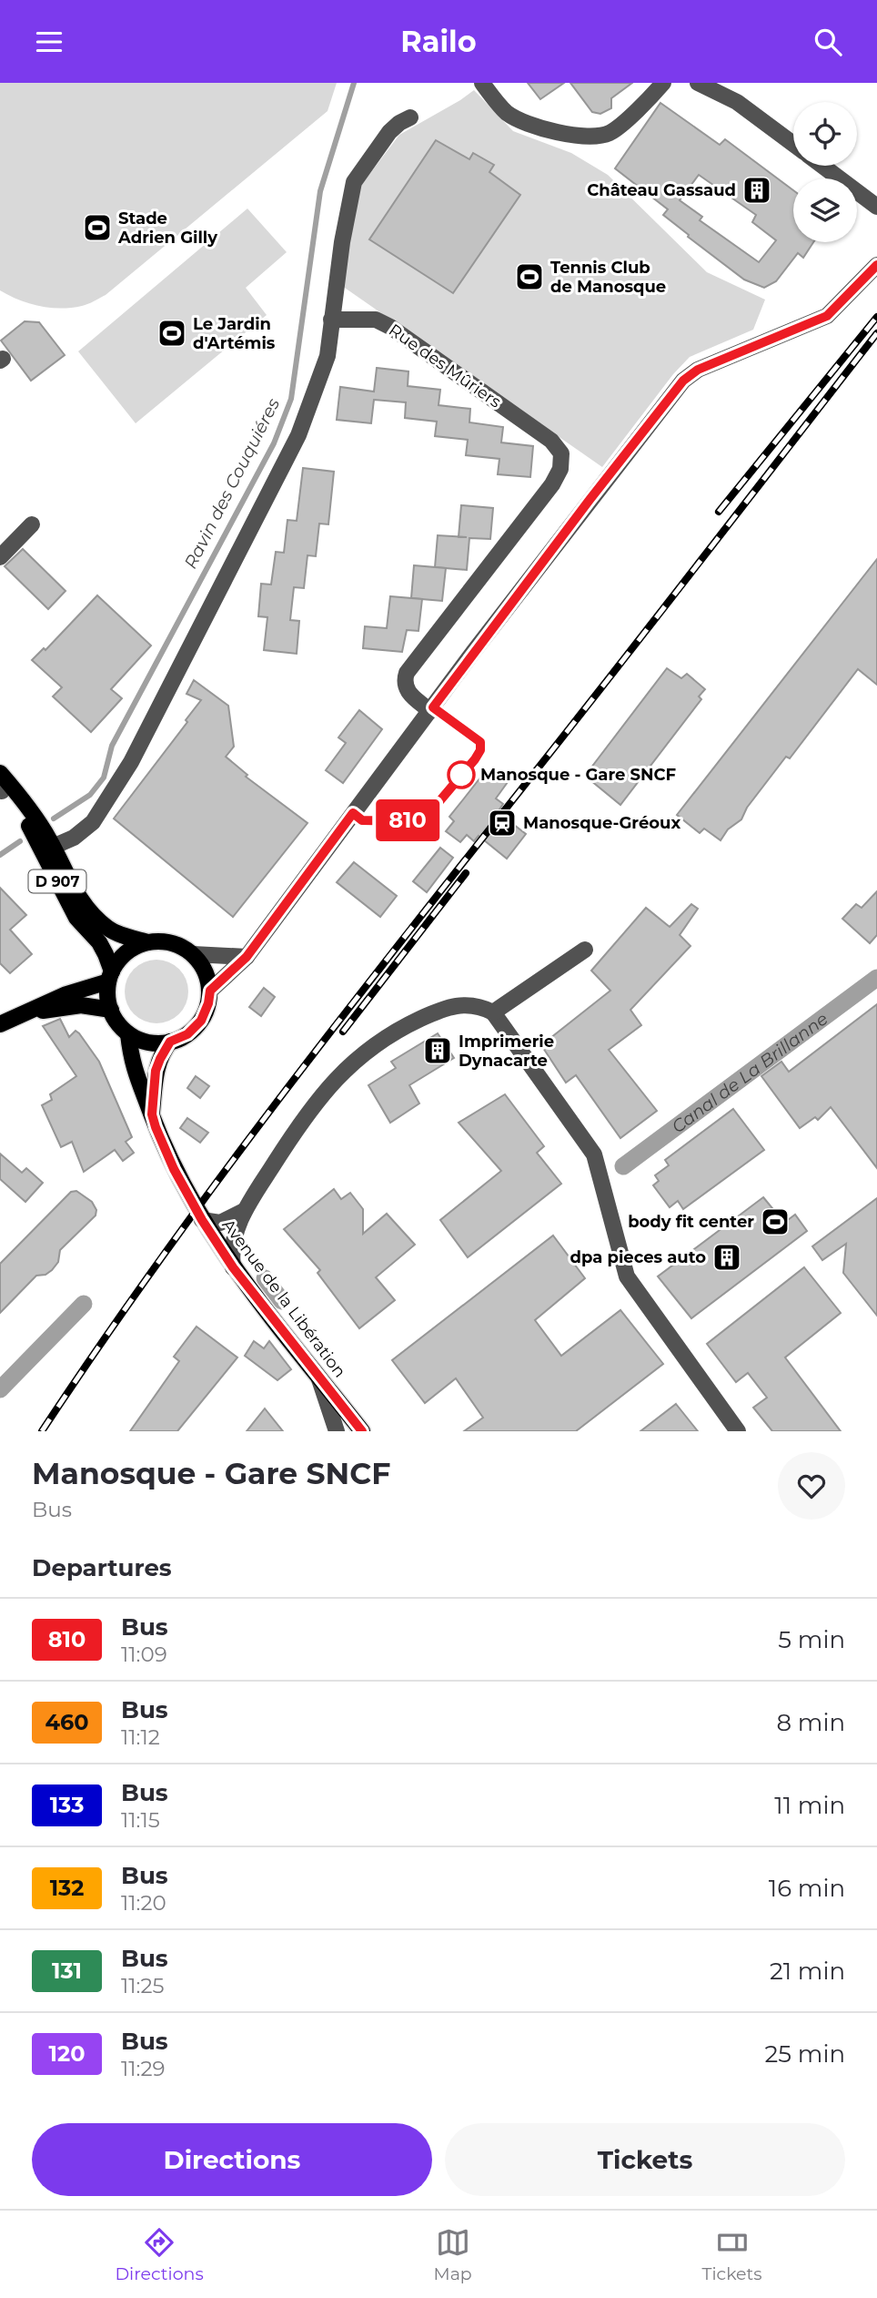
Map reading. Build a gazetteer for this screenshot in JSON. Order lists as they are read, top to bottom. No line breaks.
{"streets":{"main road":["D 907","Avenue de la Libération"],"street":["Rue des Mûriers"]},"crossings":[["D 907","Avenue de la Libération"]],"water":["Ravin des Couquiéres","Canal de La Brillanne"],"places":{"building":["Château Gassaud","Imprimerie Dynacarte","dpa pieces auto"],"sports":["Stade Adrien Gilly","Tennis Club de Manosque","Le Jardin d'Artémis","body fit center"],"other":["Manosque - Gare SNCF"],"station":["Manosque-Gréoux"]},"lines":["bus line 810"],"page":{"header":"Railo","on_map":"810","heading":[["Manosque - Gare SNCF","Bus"],"Departures"],"list":[{"mark":"810","name":"Bus","note":"11:09","value":"5 min"},{"mark":"460","name":"Bus","note":"11:12","value":"8 min"},{"mark":"133","name":"Bus","note":"11:15","value":"11 min"},{"mark":"132","name":"Bus","note":"11:20","value":"16 min"},{"mark":"131","name":"Bus","note":"11:25","value":"21 min"},{"mark":"120","name":"Bus","note":"11:29","value":"25 min"}],"buttons":["Directions","Tickets"],"tabs":["Directions","Map","Tickets"]}}
